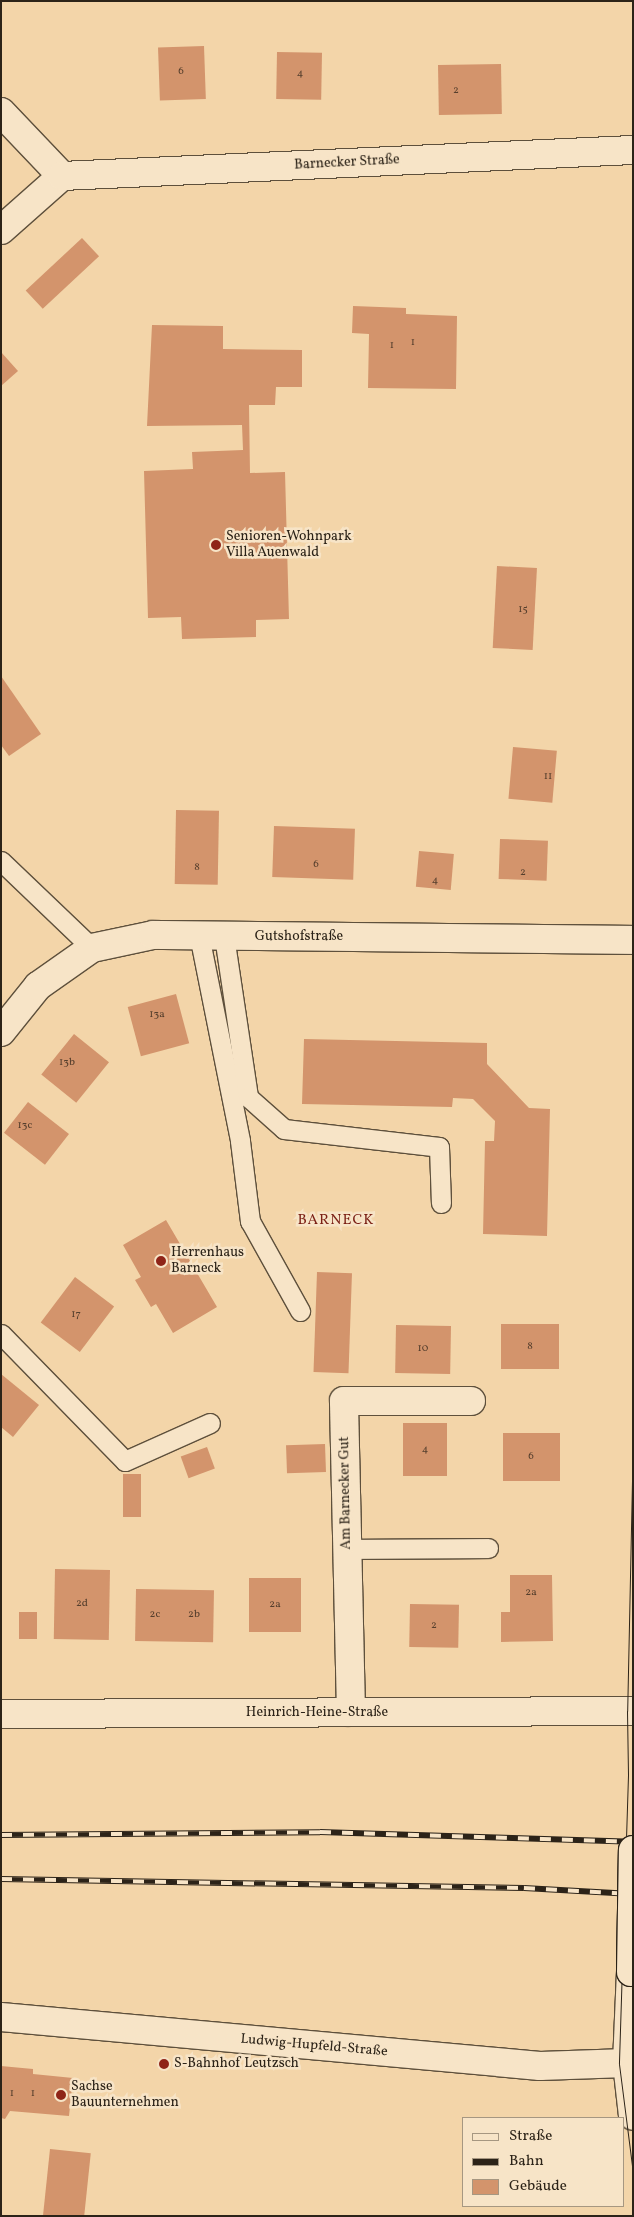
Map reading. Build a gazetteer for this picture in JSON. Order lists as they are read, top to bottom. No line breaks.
{"streets":{"street":["Barnecker Straße","Gutshofstraße","Am Barnecker Gut","Heinrich-Heine-Straße","Ludwig-Hupfeld-Straße"]},"crossings":[["Am Barnecker Gut","Heinrich-Heine-Straße"]],"districts":["BARNECK"],"places":["Senioren-Wohnpark Villa Auenwald","Herrenhaus Barneck","S-Bahnhof Leutzsch","Sachse Bauunternehmen"],"house_numbers":["6","4","2","1","1","15","11","6","8","2","4","13a","13b","13c","17","8","10","4","6","2a","2d","2a","2c","2b","2","1","1"],"legend":["Straße","Bahn","Gebäude"]}
